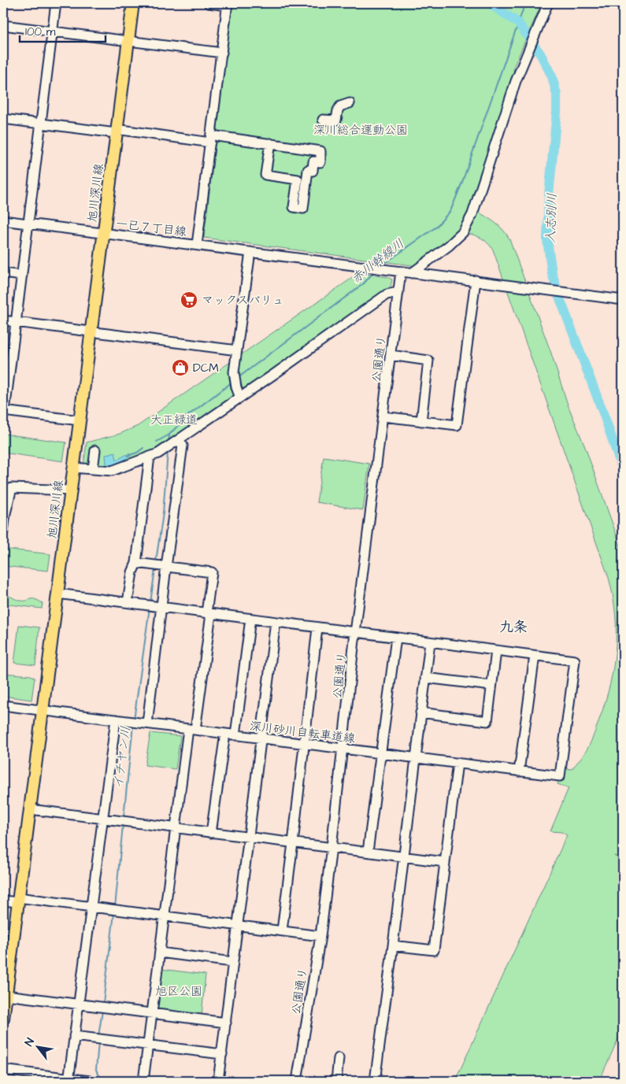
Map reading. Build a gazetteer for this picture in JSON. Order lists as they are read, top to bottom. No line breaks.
{"streets":{"main road":["旭川深川線"],"street":["一已７丁目線","公園通り","深川砂川自転車道線"]},"crossings":[["旭川深川線","一已７丁目線"],["旭川深川線","深川砂川自転車道線"],["一已７丁目線","公園通り"],["公園通り","深川砂川自転車道線"]],"districts":["九条"],"water":["入志別川","赤川幹線川","イチヤン川"],"parks":["深川総合運動公園","大正緑道","旭区公園"],"places":{"supermarket":["マックスバリュ"],"shop":["DCM"]},"scale_bar":"100 m","north":"top left"}
